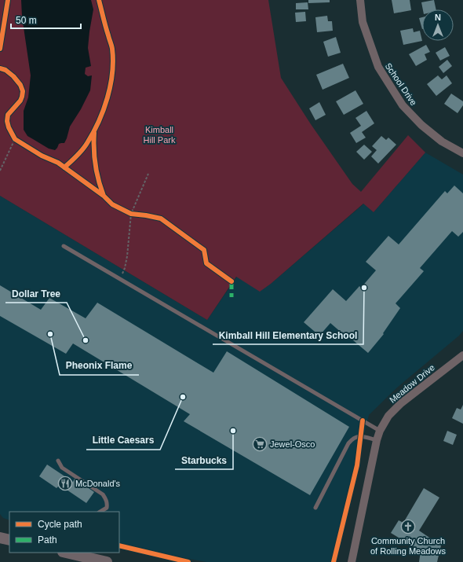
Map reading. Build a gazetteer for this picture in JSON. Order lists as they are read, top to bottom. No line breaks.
{"streets":{"street":["School Drive","Meadow Drive"]},"parks":["Kimball Hill Park"],"places":{"other":["Kimball Hill Elementary School","Pheonix Flame","Dollar Tree","Little Caesars","Starbucks"],"supermarket":["Jewel-Osco"],"restaurant":["McDonald's"],"church":["Community Church of Rolling Meadows"]},"legend":["Cycle path","Path"],"scale_bar":"50 m","north":"top"}
